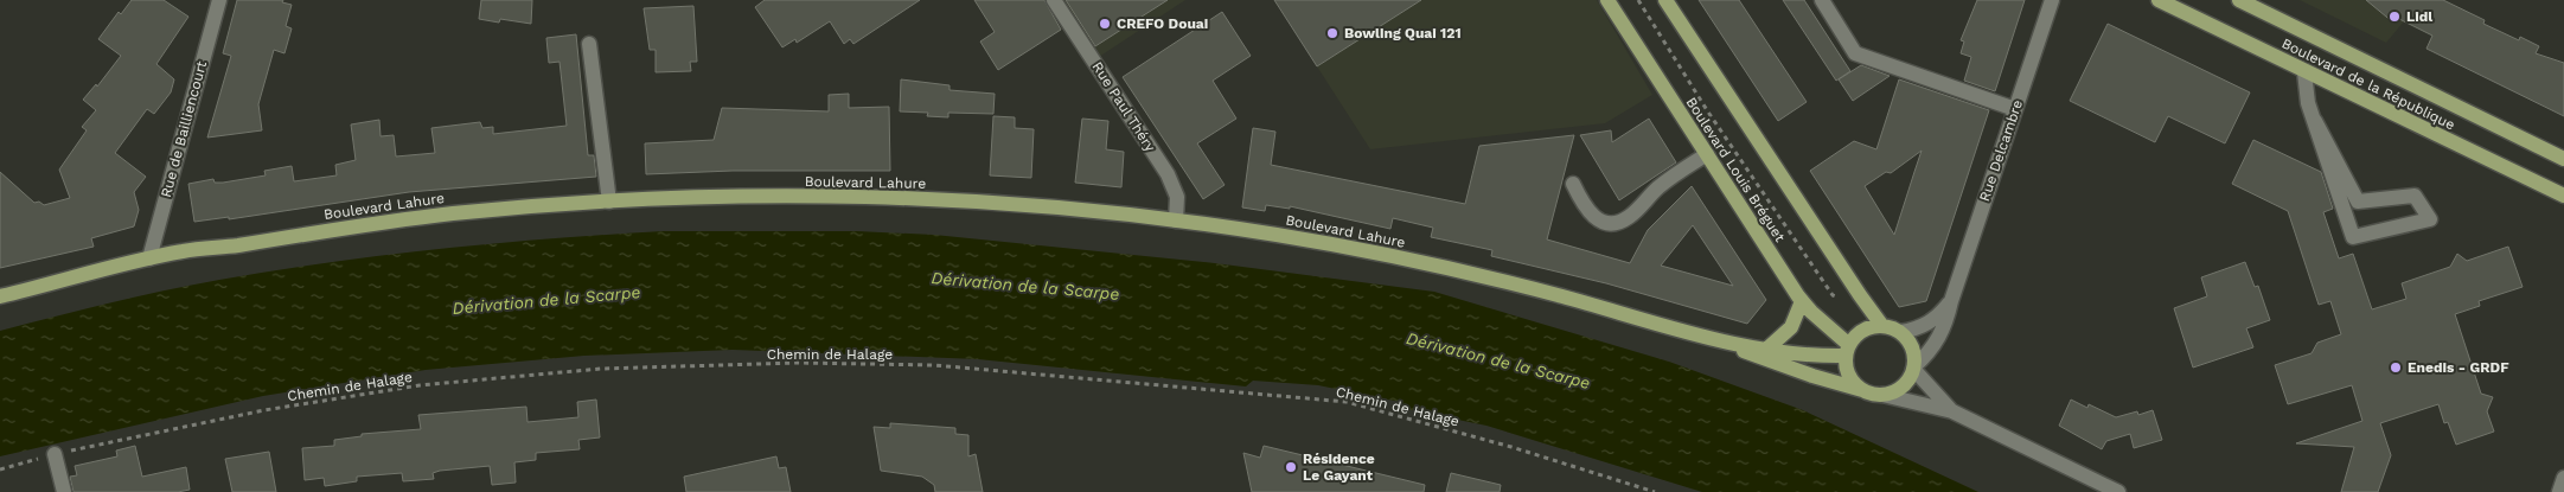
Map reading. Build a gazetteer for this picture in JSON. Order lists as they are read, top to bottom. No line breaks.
{"streets":{"main road":["Boulevard de la République","Boulevard Louis Bréguet","Boulevard Lahure"],"street":["Rue Paul Théry","Rue de Bailliencourt","Rue Delcambre"],"path":["Chemin de Halage"]},"crossings":[["Rue Paul Théry","Boulevard Lahure"],["Rue de Bailliencourt","Boulevard Lahure"],["Rue Delcambre","Boulevard Louis Bréguet"],["Rue Delcambre","Boulevard Lahure"],["Boulevard Louis Bréguet","Boulevard Lahure"]],"water":["Dérivation de la Scarpe"],"places":["Lidl","CREFO Douai","Bowling Quai 121","Enedis - GRDF","Résidence Le Gayant"]}
